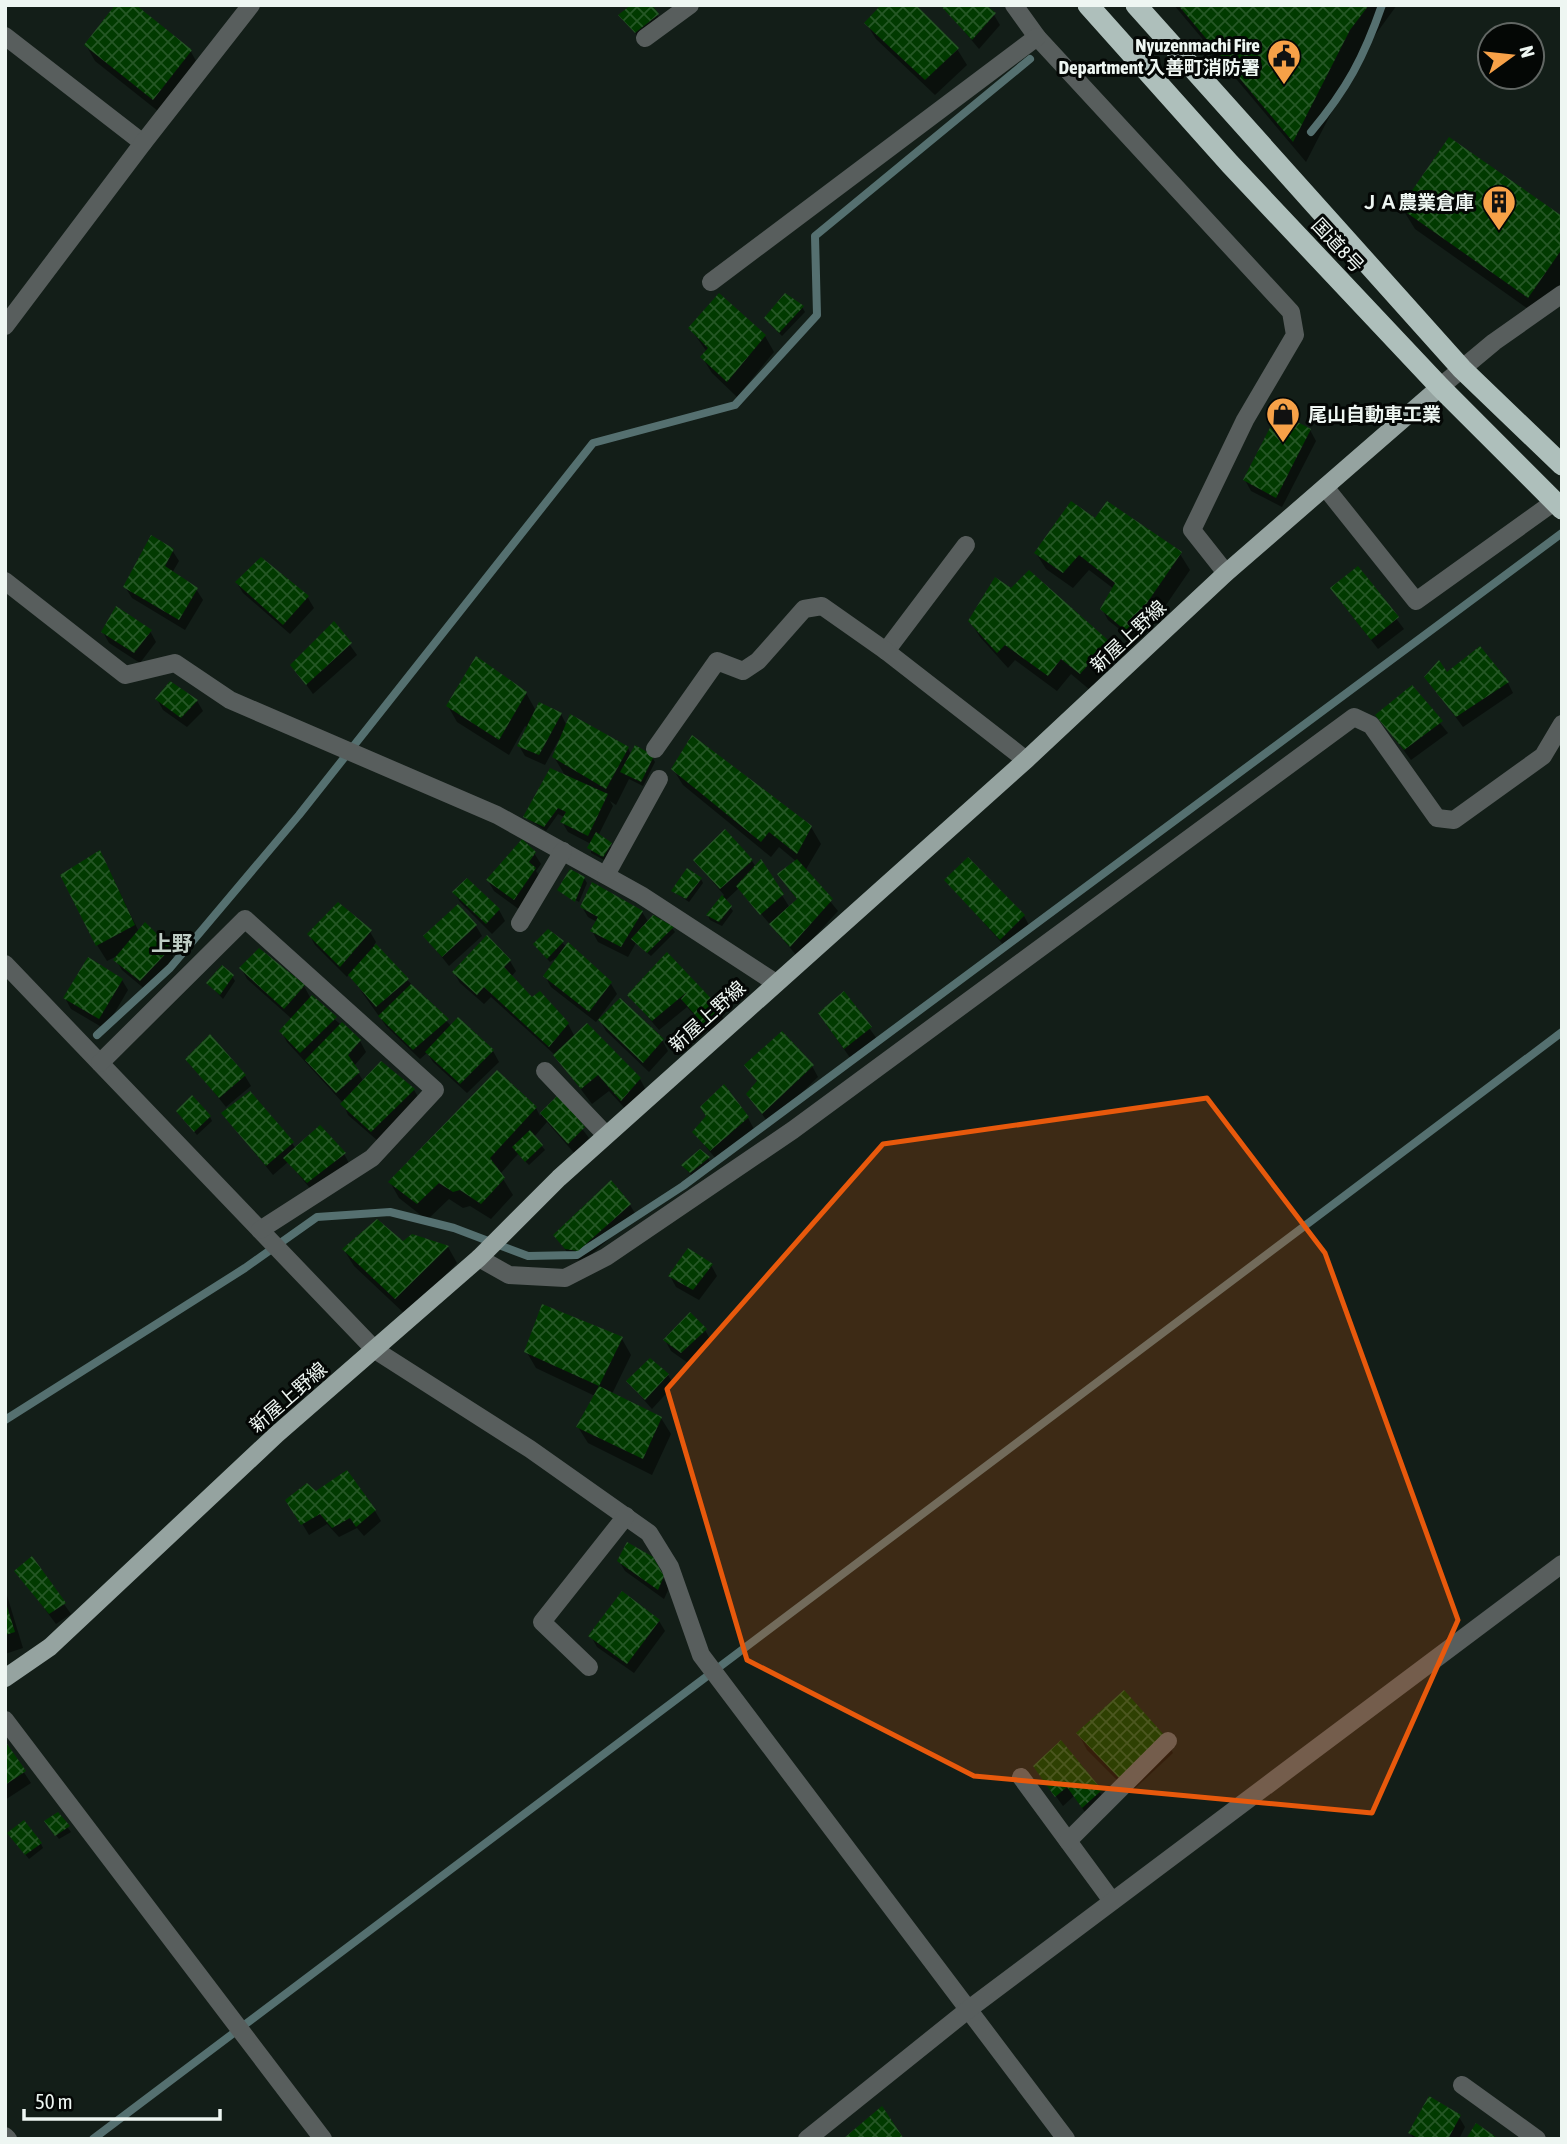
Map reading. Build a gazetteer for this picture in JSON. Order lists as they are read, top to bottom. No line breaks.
{"streets":{"highway":["国道8号"],"main road":["新屋上野線"]},"crossings":[["国道8号","新屋上野線"]],"districts":["上野"],"places":{"public building":["Nyuzenmachi Fire Department 入善町消防署"],"building":["ＪＡ農業倉庫"],"shop":["尾山自動車工業"]},"scale_bar":"50 m","north":"right"}
